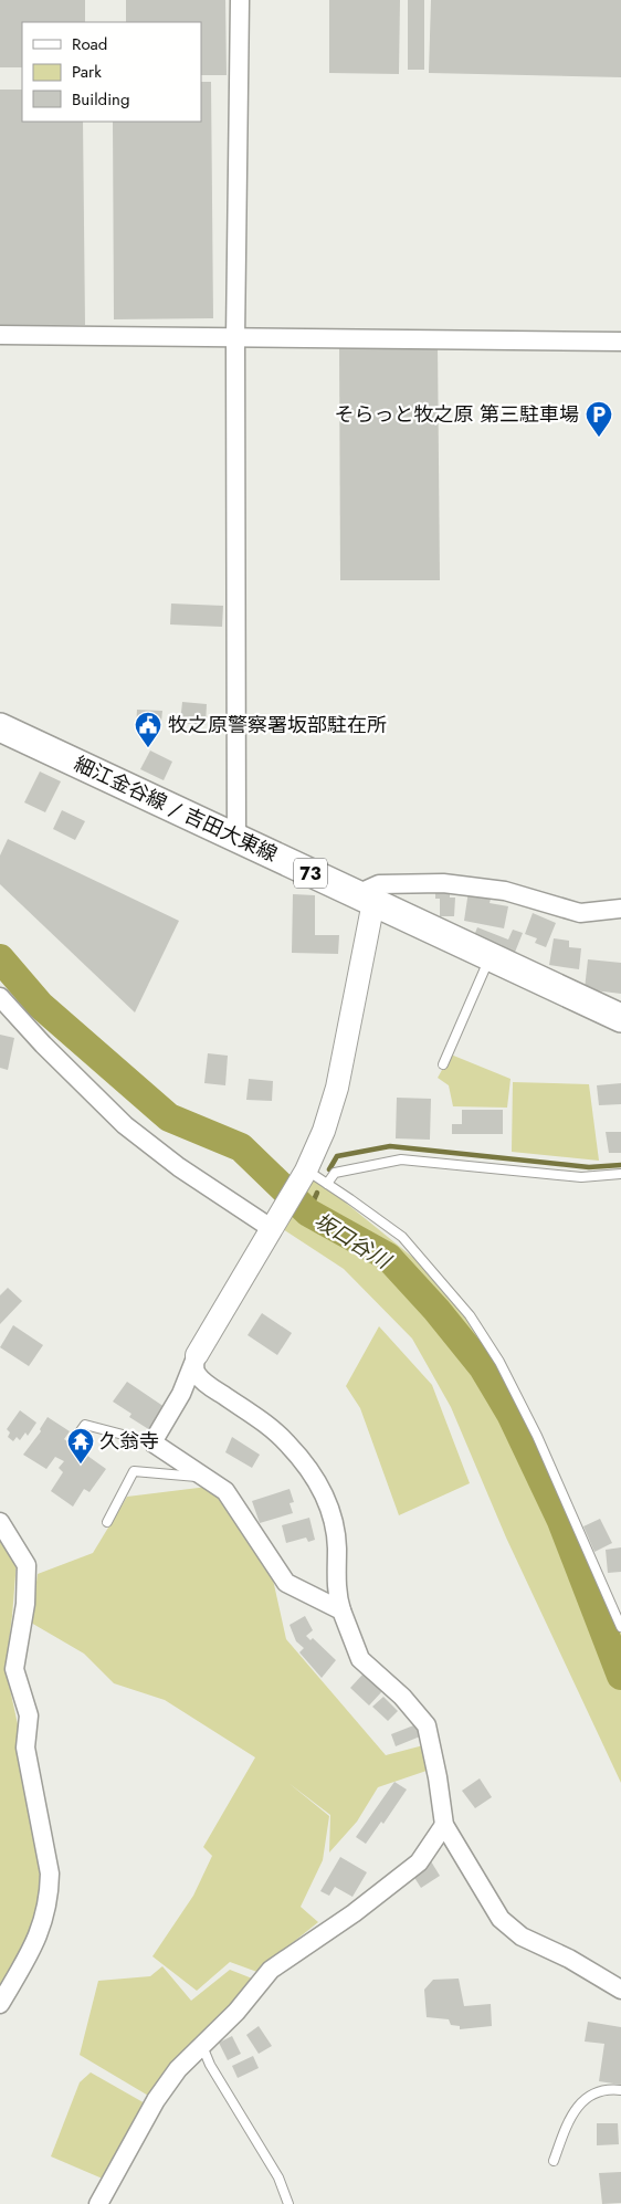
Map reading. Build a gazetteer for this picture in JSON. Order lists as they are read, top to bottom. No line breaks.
{"streets":{"main road":["細江金谷線 / 吉田大東線","73"]},"water":["坂口谷川"],"places":{"parking":["そらっと牧之原 第三駐車場"],"public building":["牧之原警察署坂部駐在所"],"temple":["久翁寺"]},"legend":["Road","Park","Building"]}
